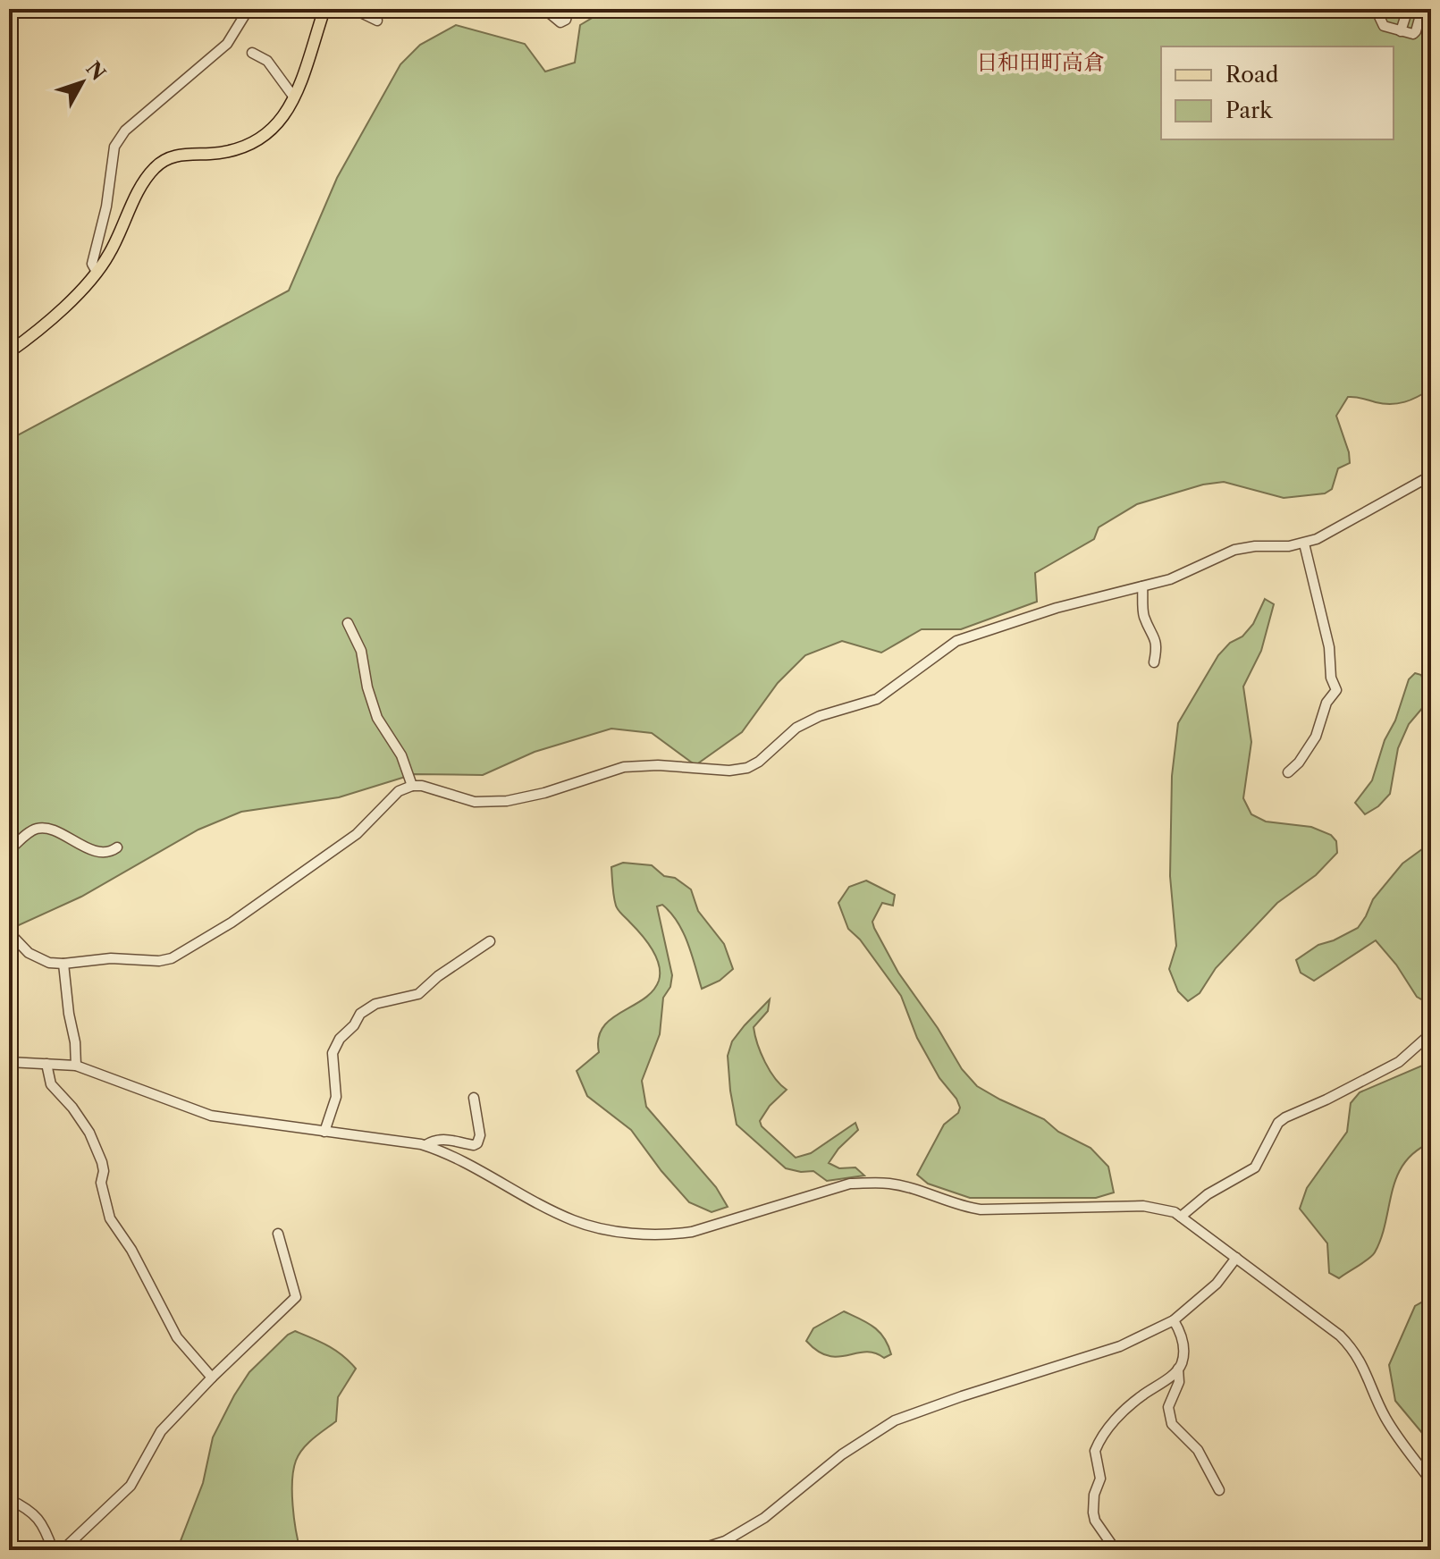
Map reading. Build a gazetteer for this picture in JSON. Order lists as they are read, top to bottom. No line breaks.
{"districts":["日和田町高倉"],"legend":["Road","Park"],"north":"top right"}
